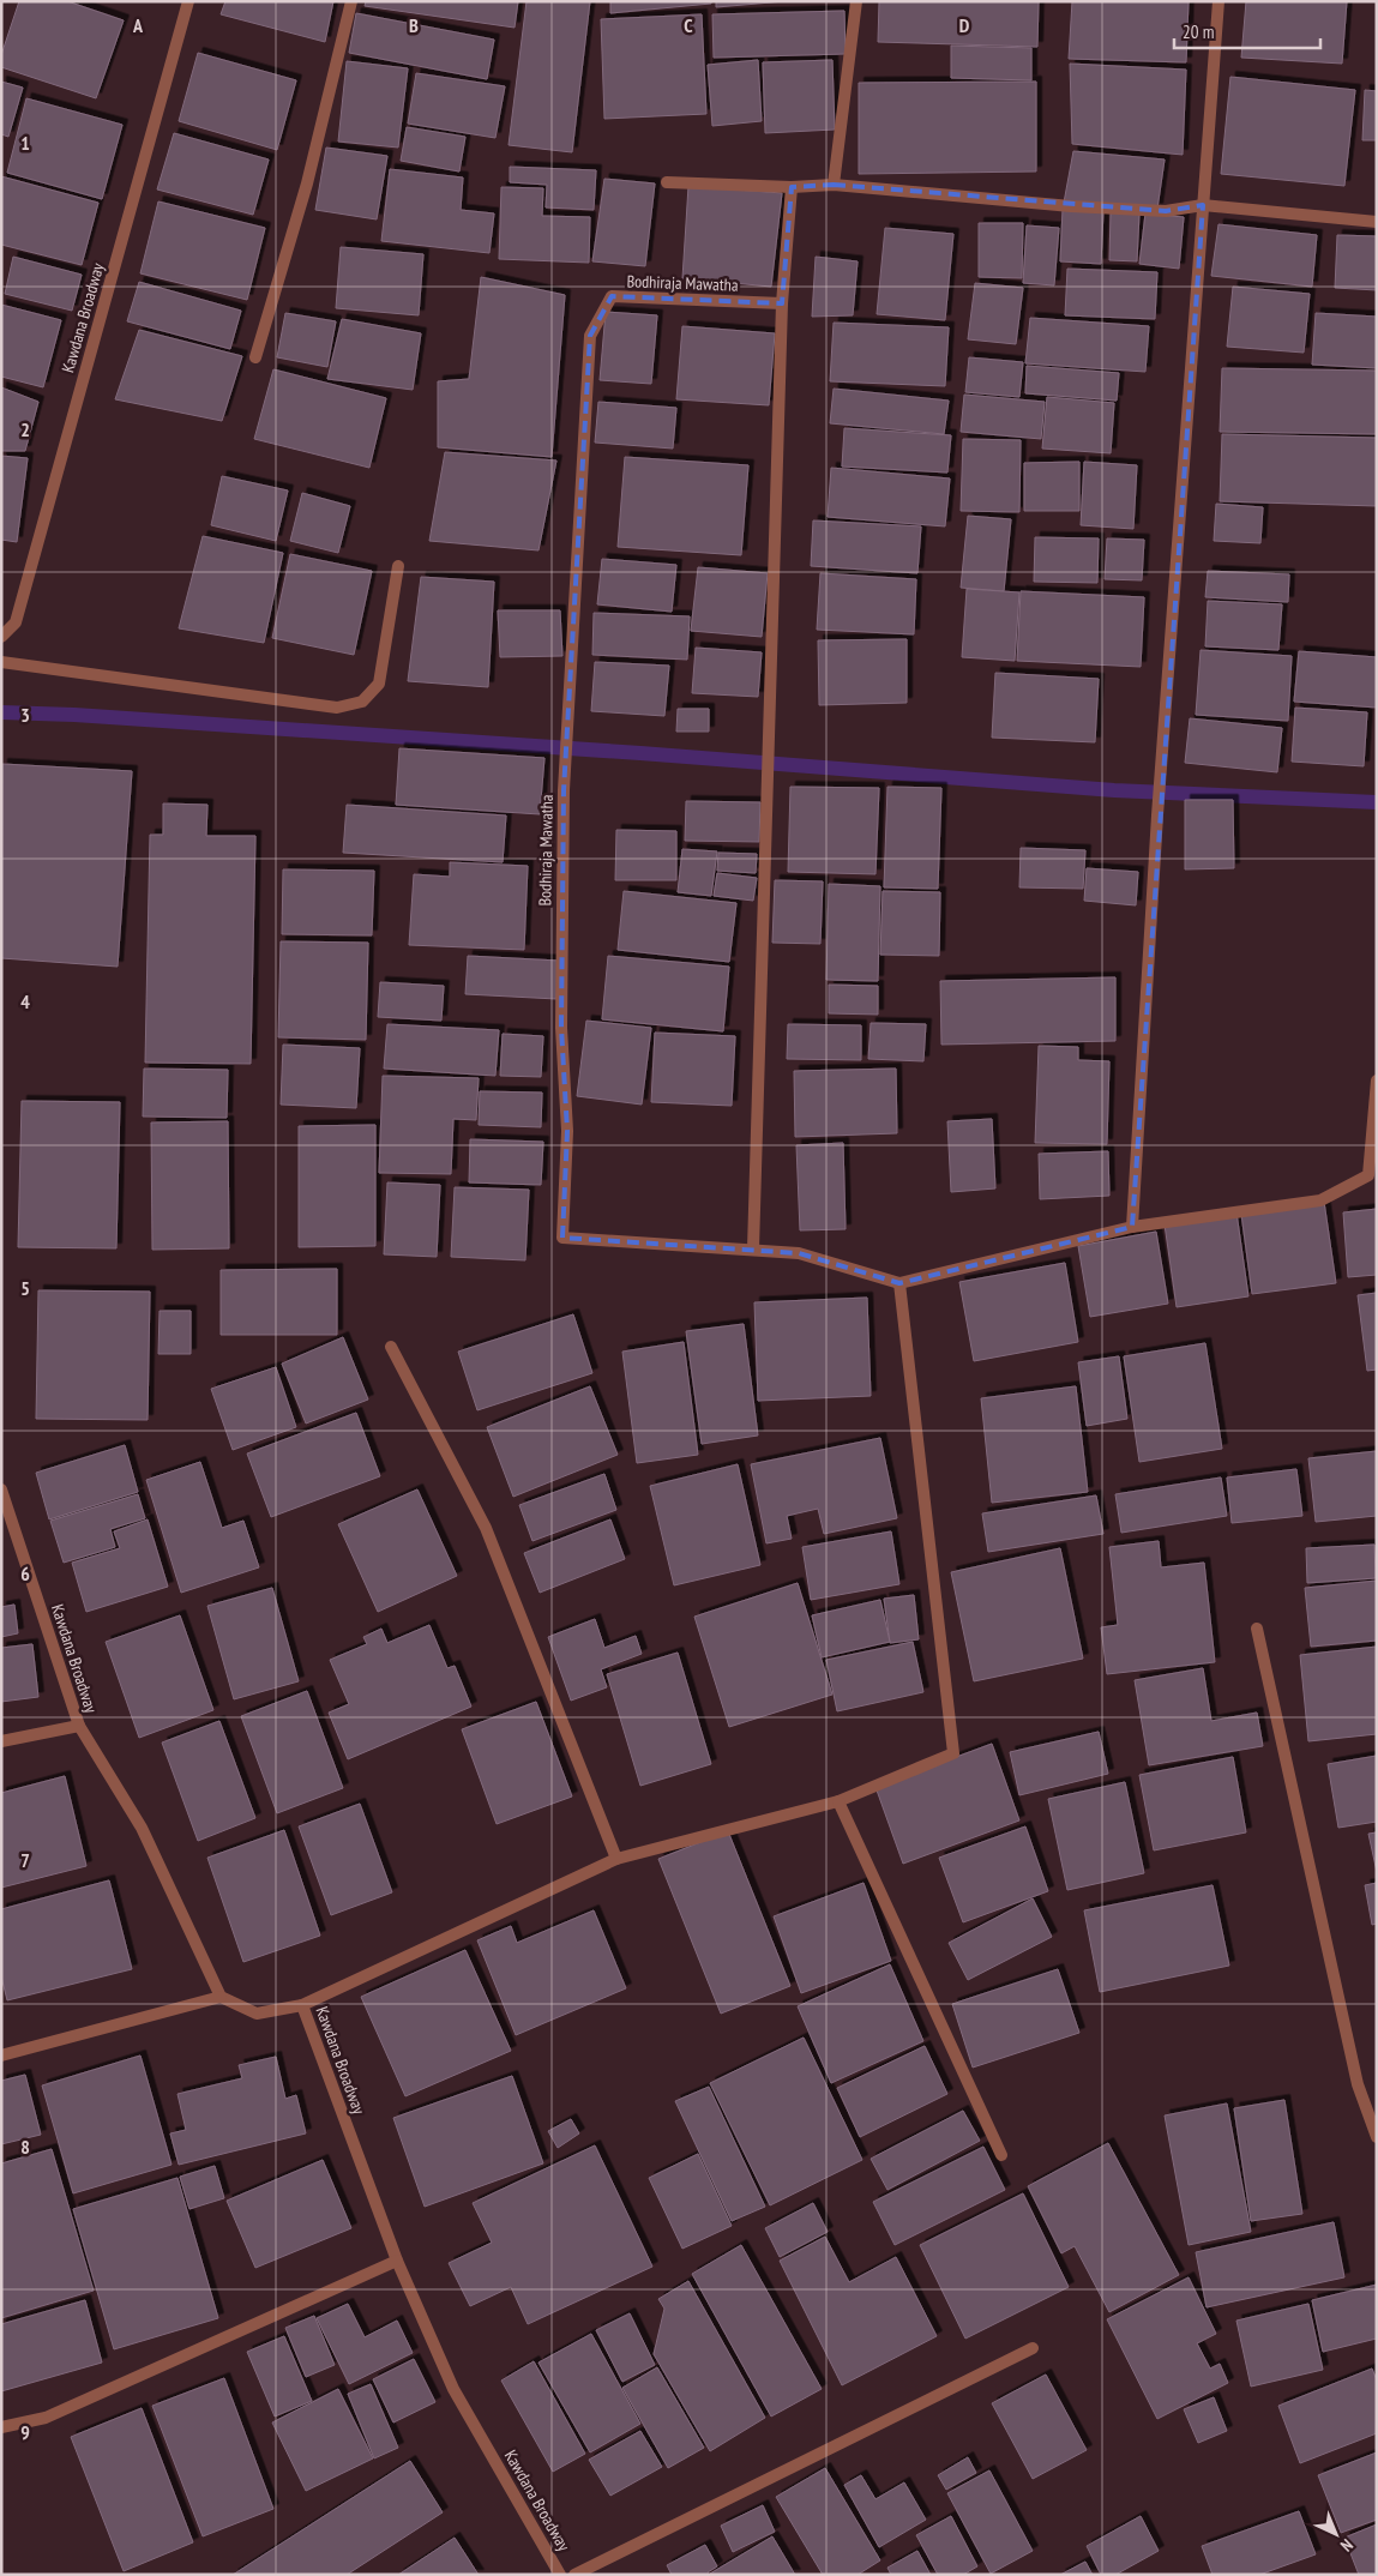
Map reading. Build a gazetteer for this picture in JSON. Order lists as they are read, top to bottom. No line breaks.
{"streets":{"street":["Bodhiraja Mawatha","Kawdana Broadway"]},"scale_bar":"20 m","north":"bottom right","grid":{"columns":["A","B","C","D"],"rows":["1","2","3","4","5","6","7","8","9"]}}
